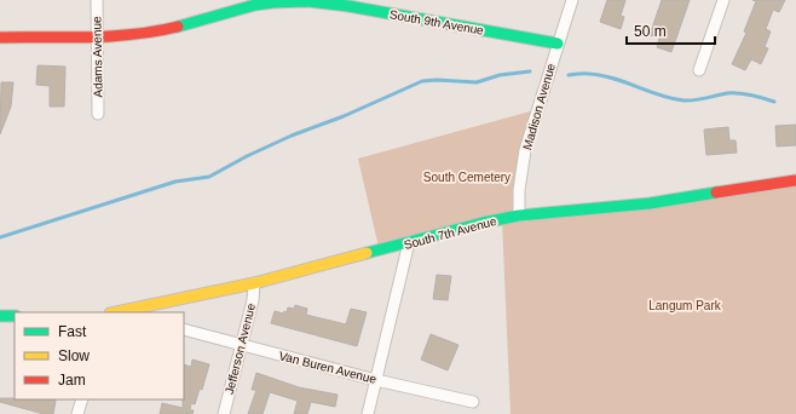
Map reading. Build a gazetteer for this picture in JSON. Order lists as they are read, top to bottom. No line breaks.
{"streets":{"street":["South 9th Avenue","Adams Avenue","Madison Avenue","South 7th Avenue","Jefferson Avenue","Van Buren Avenue"]},"crossings":[["South 9th Avenue","Adams Avenue"],["South 9th Avenue","Madison Avenue"],["Madison Avenue","South 7th Avenue"],["South 7th Avenue","Jefferson Avenue"],["Jefferson Avenue","Van Buren Avenue"]],"parks":["South Cemetery","Langum Park"],"legend":["Fast","Slow","Jam"],"scale_bar":"50 m"}
